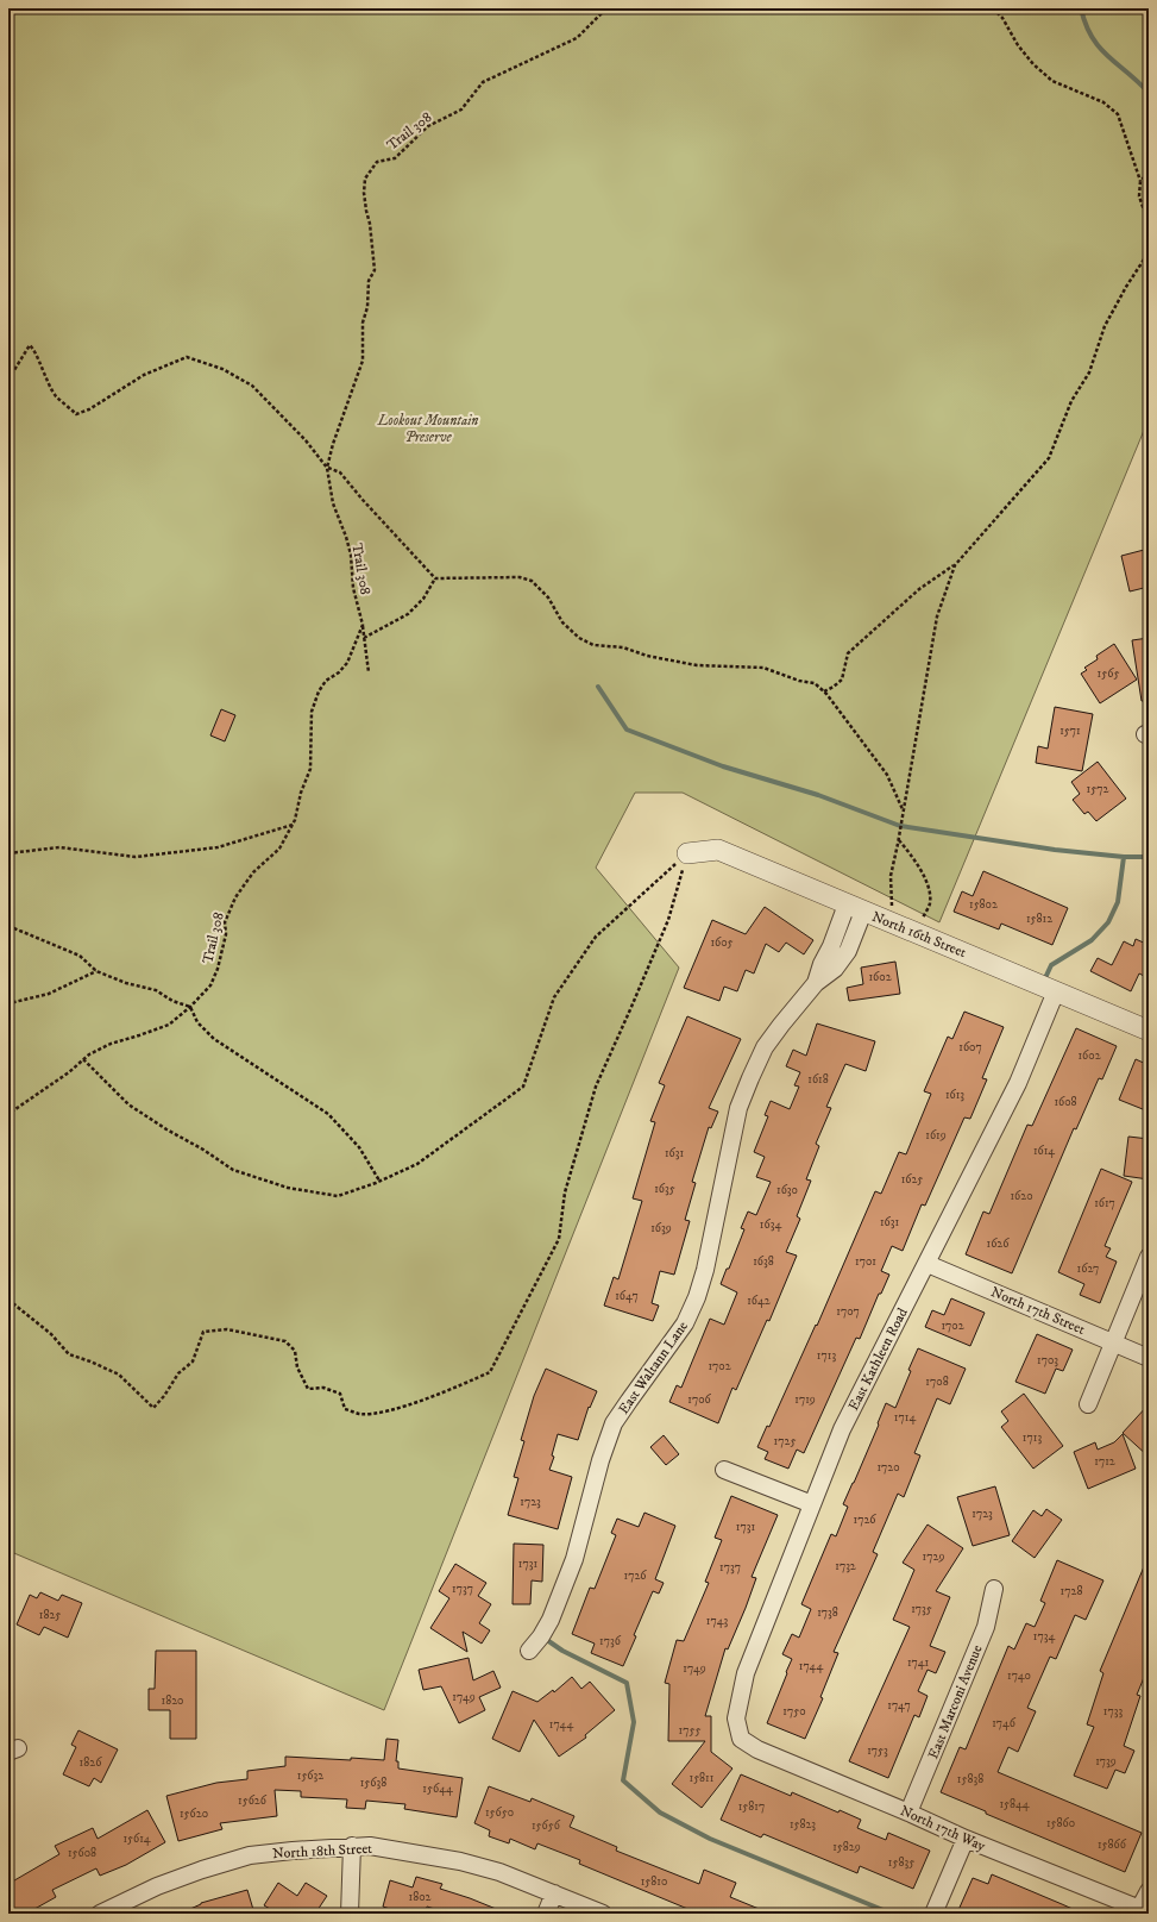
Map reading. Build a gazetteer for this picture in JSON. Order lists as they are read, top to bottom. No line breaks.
{"streets":{"street":["North 16th Street","North 17th Street","East Kathleen Road","East Waltann Lane","East Marconi Avenue","North 17th Way","North 18th Street"],"path":["Trail 308"]},"crossings":[["North 16th Street","East Kathleen Road"],["North 16th Street","East Waltann Lane"],["North 17th Street","East Kathleen Road"],["East Kathleen Road","North 17th Way"],["East Marconi Avenue","North 17th Way"]],"parks":["Lookout Mountain Preserve"],"house_numbers":["1565","1571","1572","15802","15812","1605","1602","1607","1602","1618","1613","1608","1619","1614","1631","1625","1635","1630","1620","1617","1631","1634","1639","1626","1638","1701","1627","1647","1642","1707","1702","1713","1703","1702","1708","1706","1719","1714","1713","1725","1712","1720","1723","1723","1726","1731","1729","1731","1732","1737","1726","1737","1728","1735","1738","1825","1743","1734","1736","1741","1744","1749","1740","1749","1820","1747","1750","1733","1746","1744","1755","1753","1739","1826","15632","15811","15838","15638","15644","15626","15844","15817","15650","15620","15860","15823","15656","15614","15866","15829","15608","15835","15810","1802"]}
